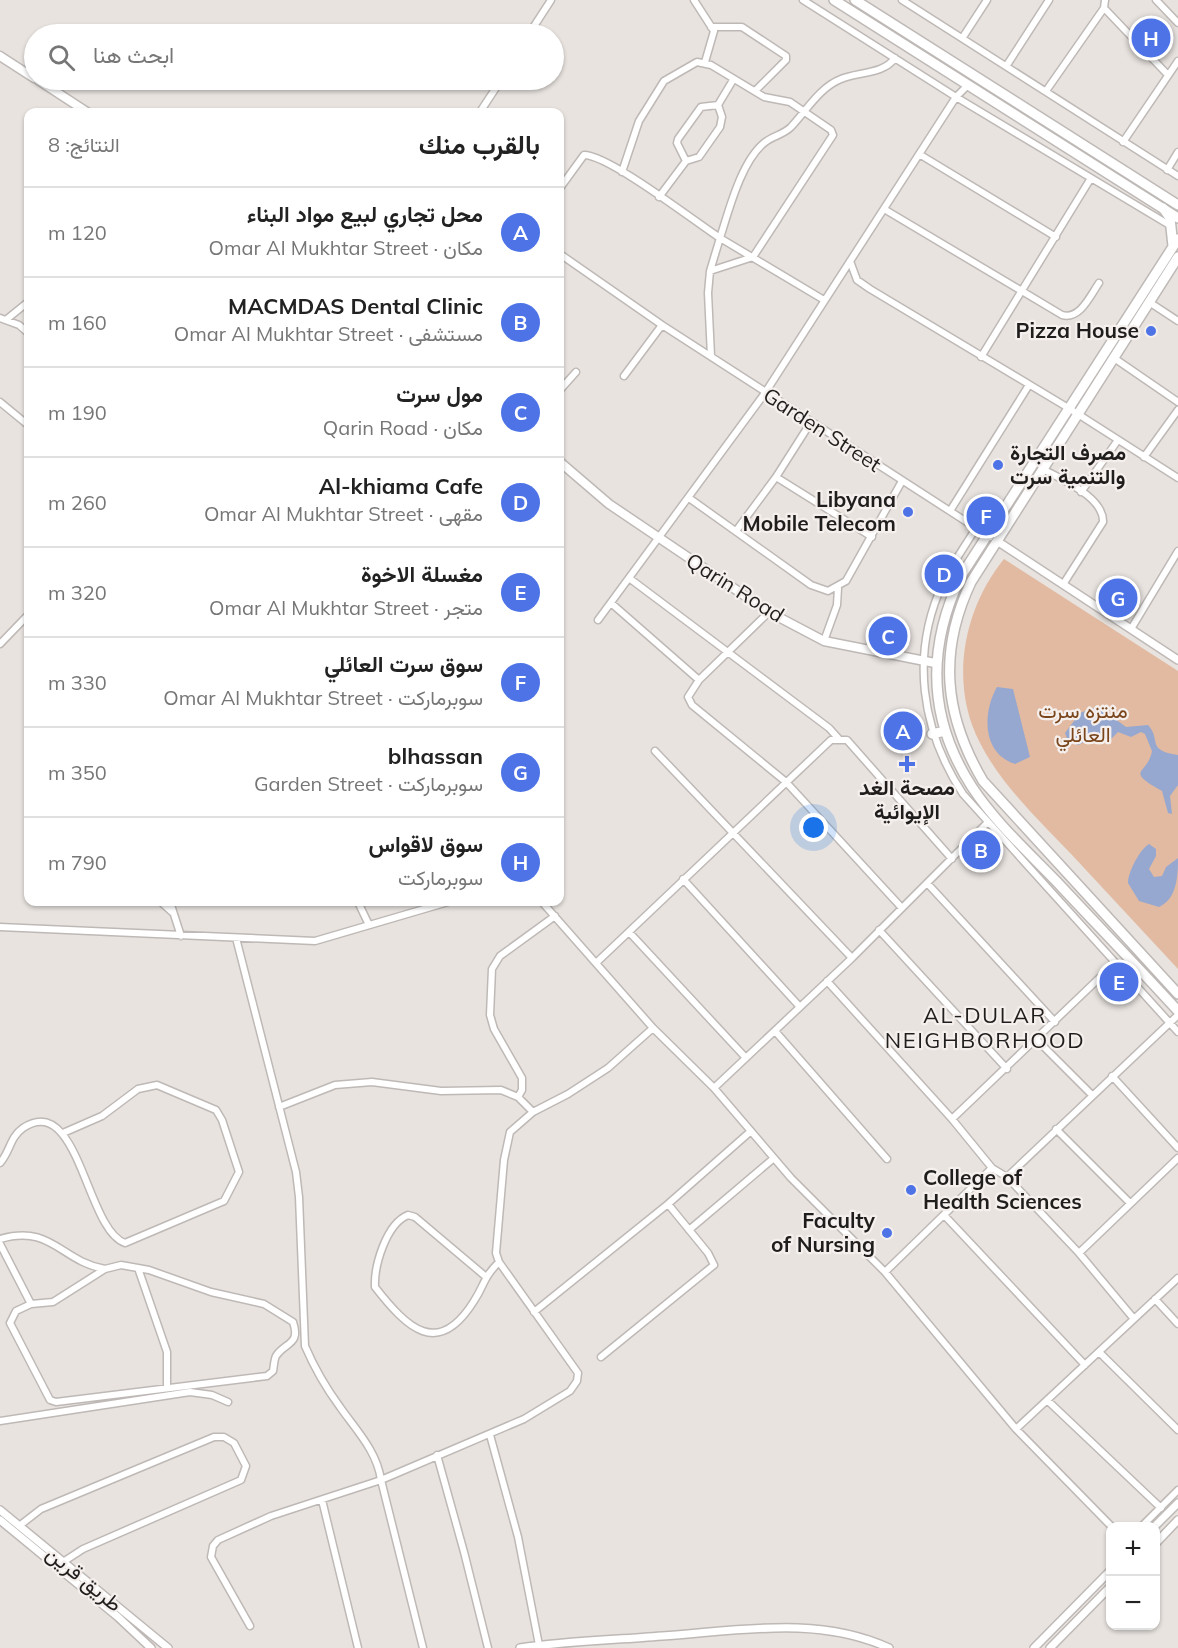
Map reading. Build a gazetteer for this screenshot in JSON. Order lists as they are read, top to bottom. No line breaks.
{"streets":{"main road":["Qarin Road"],"street":["Garden Street","طريق قرين"]},"districts":["AL-DULAR NEIGHBORHOOD"],"parks":["منتزه سرت العائلي"],"places":{"other":["Pizza House","مصرف التجارة والتنمية سرت","Libyana Mobile Telecom","College of Health Sciences","Faculty of Nursing"],"health":["مصحة الغد الإيوائية"]},"page":{"pins":["H","F","D","G","C","A","B","E"],"search":"ابحث هنا","heading":["بالقرب منك","النتائج: 8"],"list":[{"mark":"A","name":"محل تجاري لبيع مواد البناء","note":"مكان · Omar Al Mukhtar Street","value":"120 m"},{"mark":"B","name":"MACMDAS Dental Clinic","note":"مستشفى · Omar Al Mukhtar Street","value":"160 m"},{"mark":"C","name":"مول سرت","note":"مكان · Qarin Road","value":"190 m"},{"mark":"D","name":"Al-khiama Cafe","note":"مقهى · Omar Al Mukhtar Street","value":"260 m"},{"mark":"E","name":"مغسلة الاخوة","note":"متجر · Omar Al Mukhtar Street","value":"320 m"},{"mark":"F","name":"سوق سرت العائلي","note":"سوبرماركت · Omar Al Mukhtar Street","value":"330 m"},{"mark":"G","name":"blhassan","note":"سوبرماركت · Garden Street","value":"350 m"},{"mark":"H","name":"سوق لاقواس","note":"سوبرماركت","value":"790 m"}],"map_buttons":["+","−"]}}
